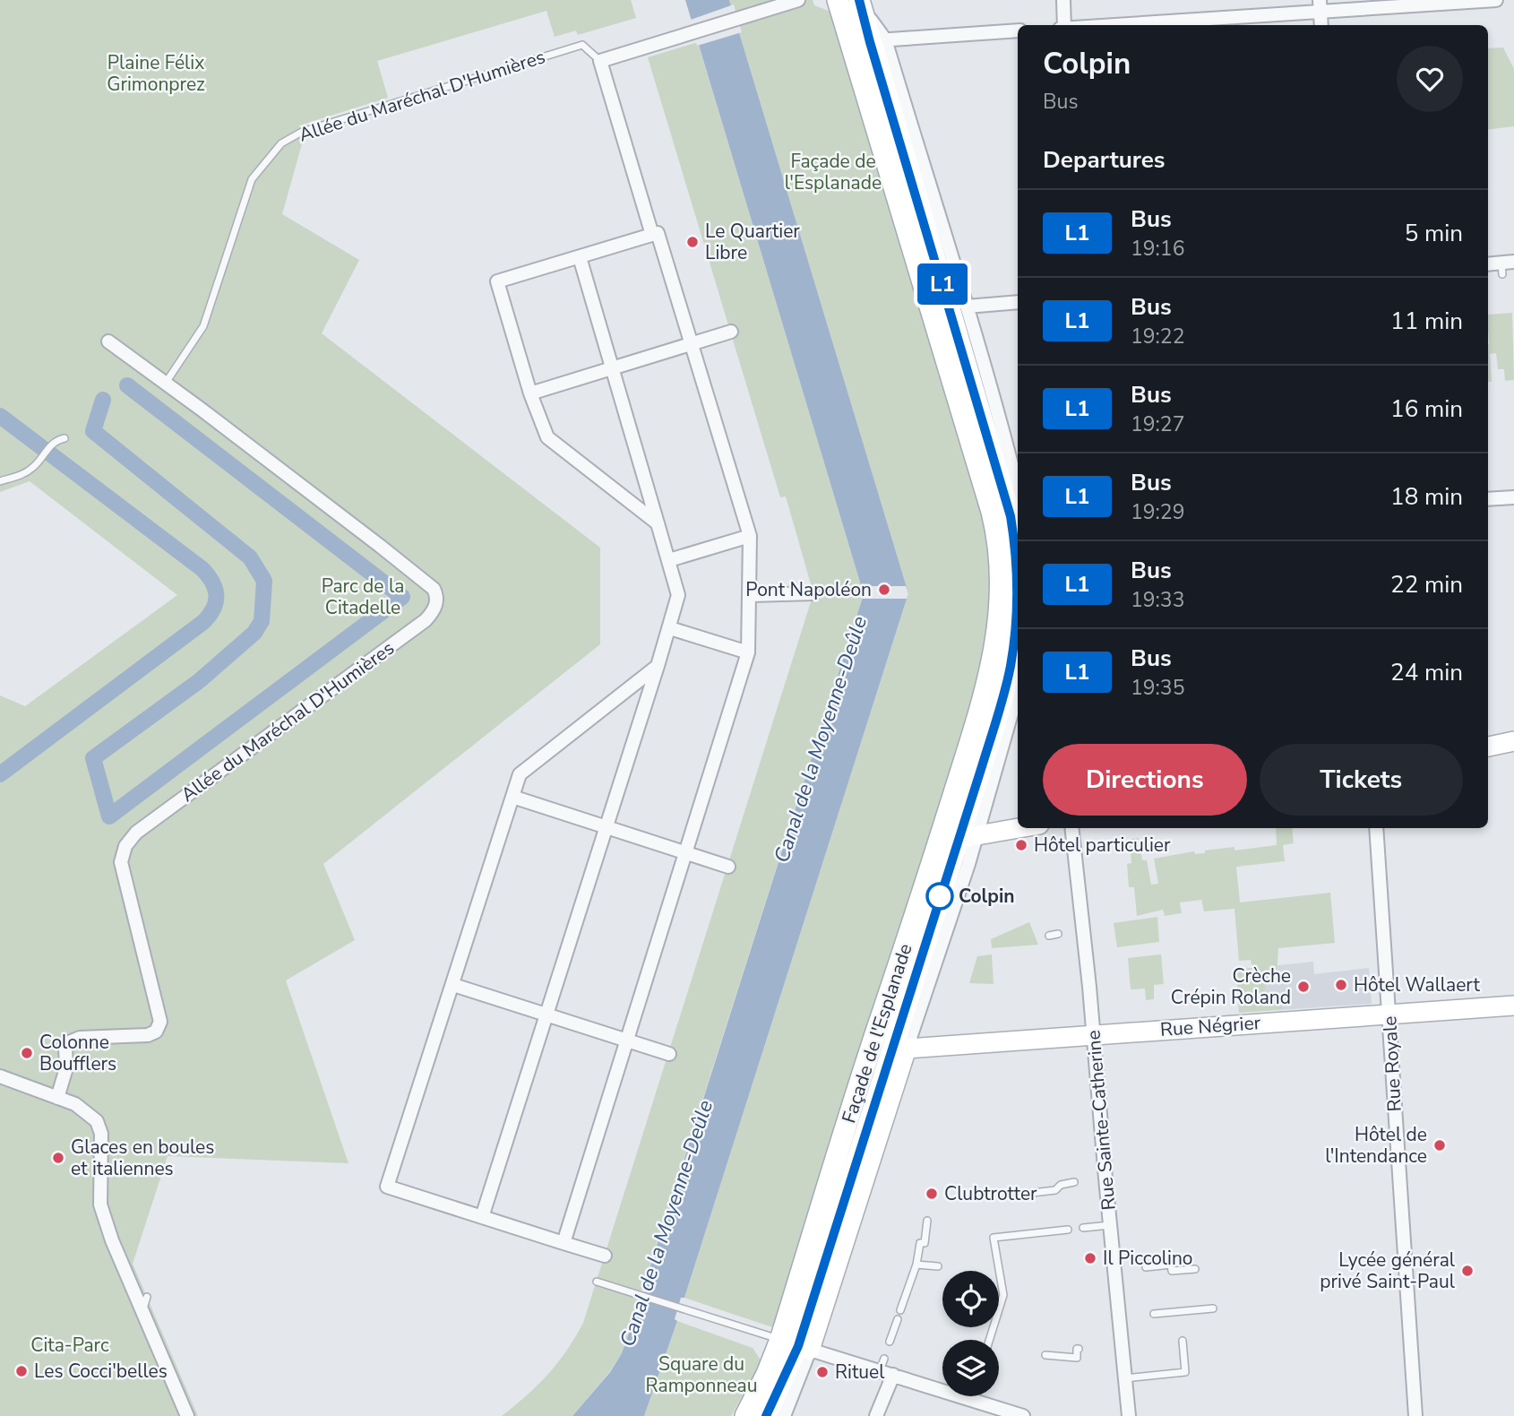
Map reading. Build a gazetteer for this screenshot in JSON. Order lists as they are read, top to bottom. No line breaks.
{"streets":{"main road":["Façade de l'Esplanade"],"street":["Allée du Maréchal D'Humières","Rue Négrier","Rue Royale","Rue Sainte-Catherine"]},"crossings":[["Rue Négrier","Façade de l'Esplanade"],["Rue Négrier","Rue Royale"],["Rue Négrier","Rue Sainte-Catherine"]],"water":["Canal de la Moyenne-Deûle"],"parks":["Plaine Félix Grimonprez","Façade de l'Esplanade","Parc de la Citadelle","Cita-Parc","Square du Ramponneau"],"places":["Le Quartier Libre","Pont Napoléon","Hôtel particulier","Colpin","Hôtel Wallaert","Crèche Crépin Roland","Colonne Boufflers","Hôtel de l'Intendance","Glaces en boules et italiennes","Clubtrotter","Il Piccolino","Lycée général privé Saint-Paul","Les Cocci'belles","Rituel"],"lines":["bus line L1"],"page":{"on_map":"L1","heading":[["Colpin","Bus"],"Departures"],"list":[{"mark":"L1","name":"Bus","note":"19:16","value":"5 min"},{"mark":"L1","name":"Bus","note":"19:22","value":"11 min"},{"mark":"L1","name":"Bus","note":"19:27","value":"16 min"},{"mark":"L1","name":"Bus","note":"19:29","value":"18 min"},{"mark":"L1","name":"Bus","note":"19:33","value":"22 min"},{"mark":"L1","name":"Bus","note":"19:35","value":"24 min"}],"buttons":["Directions","Tickets"]}}
